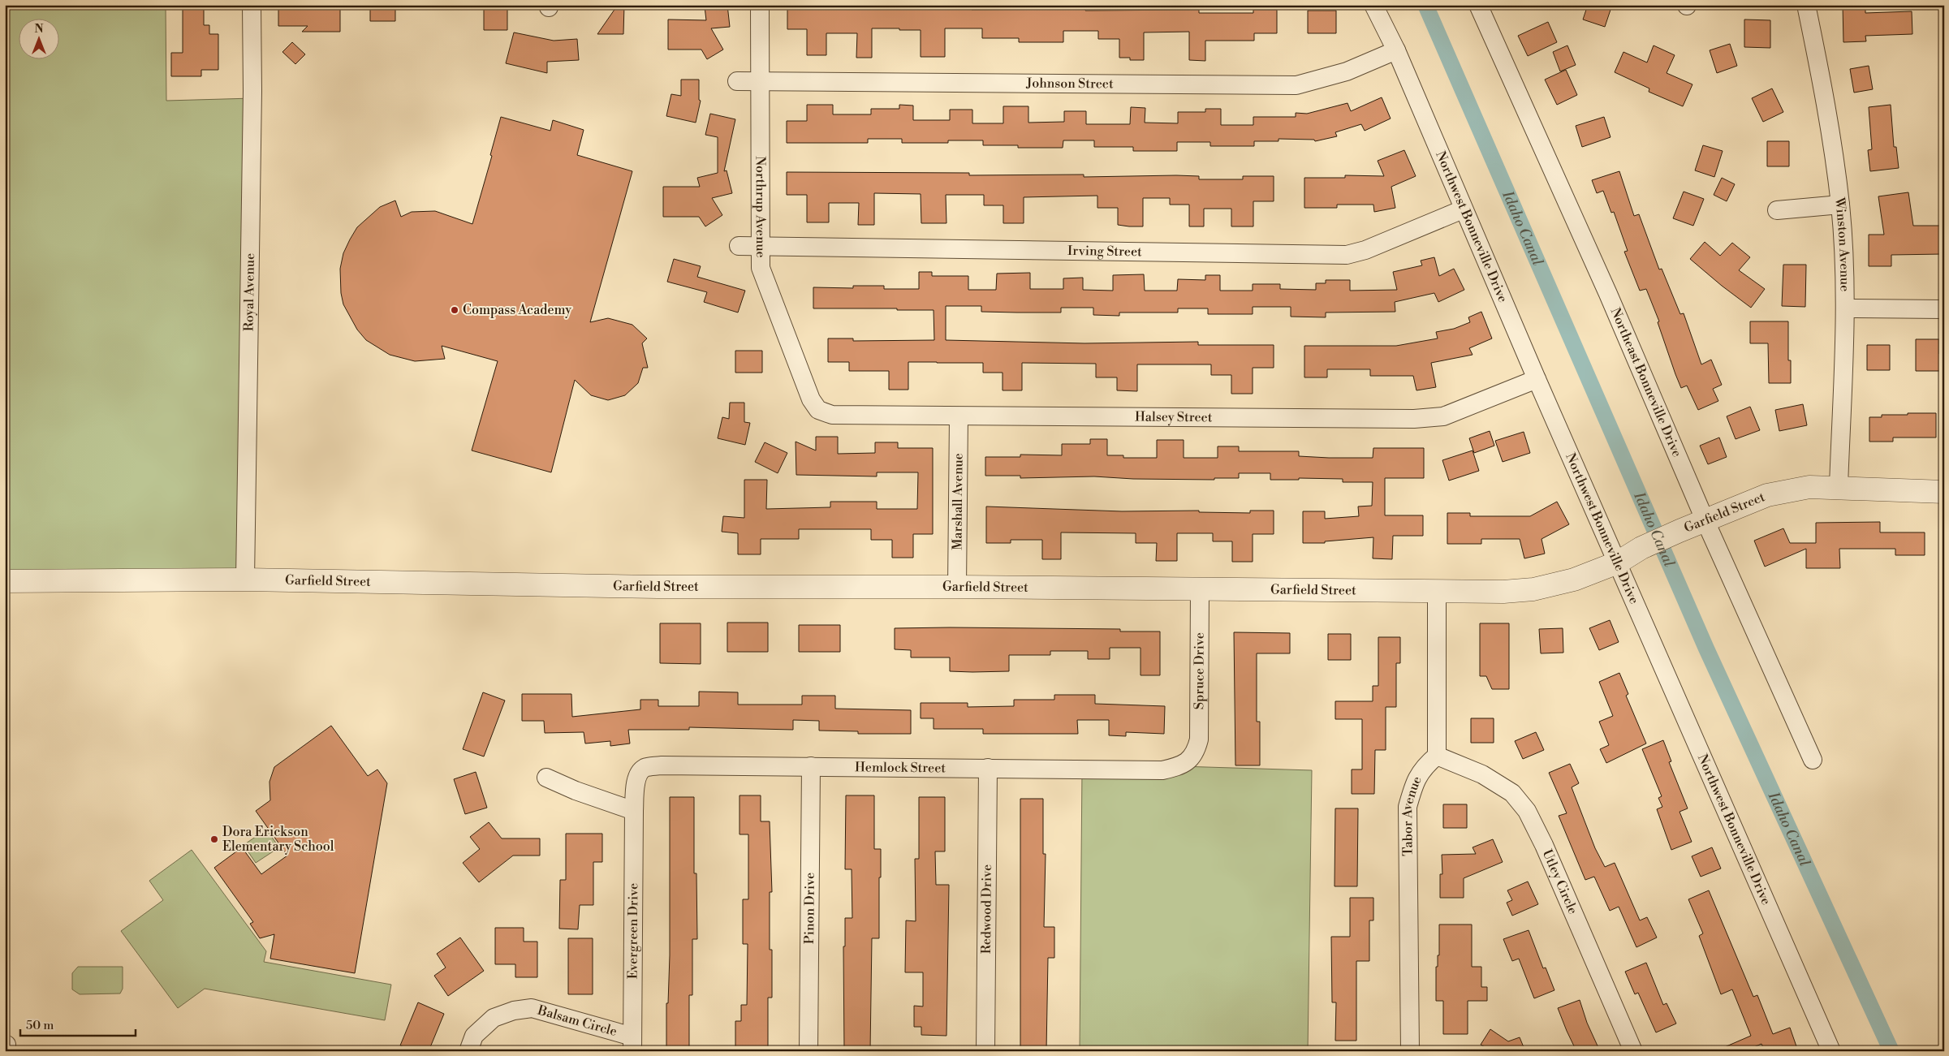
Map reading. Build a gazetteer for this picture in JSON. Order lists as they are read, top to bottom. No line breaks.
{"streets":{"street":["Johnson Street","Northrup Avenue","Northwest Bonneville Drive","Winston Avenue","Irving Street","Royal Avenue","Northeast Bonneville Drive","Halsey Street","Marshall Avenue","Garfield Street","Spruce Drive","Hemlock Street","Tabor Avenue","Utley Circle","Pinon Drive","Redwood Drive","Evergreen Drive","Balsam Circle"]},"crossings":[["Johnson Street","Northrup Avenue"],["Johnson Street","Northwest Bonneville Drive"],["Northrup Avenue","Irving Street"],["Northrup Avenue","Halsey Street"],["Northwest Bonneville Drive","Irving Street"],["Northwest Bonneville Drive","Halsey Street"],["Northwest Bonneville Drive","Garfield Street"],["Winston Avenue","Garfield Street"],["Royal Avenue","Garfield Street"],["Northeast Bonneville Drive","Garfield Street"],["Halsey Street","Marshall Avenue"],["Marshall Avenue","Garfield Street"],["Garfield Street","Spruce Drive"],["Spruce Drive","Hemlock Street"],["Hemlock Street","Pinon Drive"],["Hemlock Street","Redwood Drive"],["Hemlock Street","Evergreen Drive"],["Tabor Avenue","Utley Circle"],["Evergreen Drive","Balsam Circle"]],"water":["Idaho Canal"],"places":["Compass Academy","Dora Erickson Elementary School"],"scale_bar":"50 m","north":"top"}
